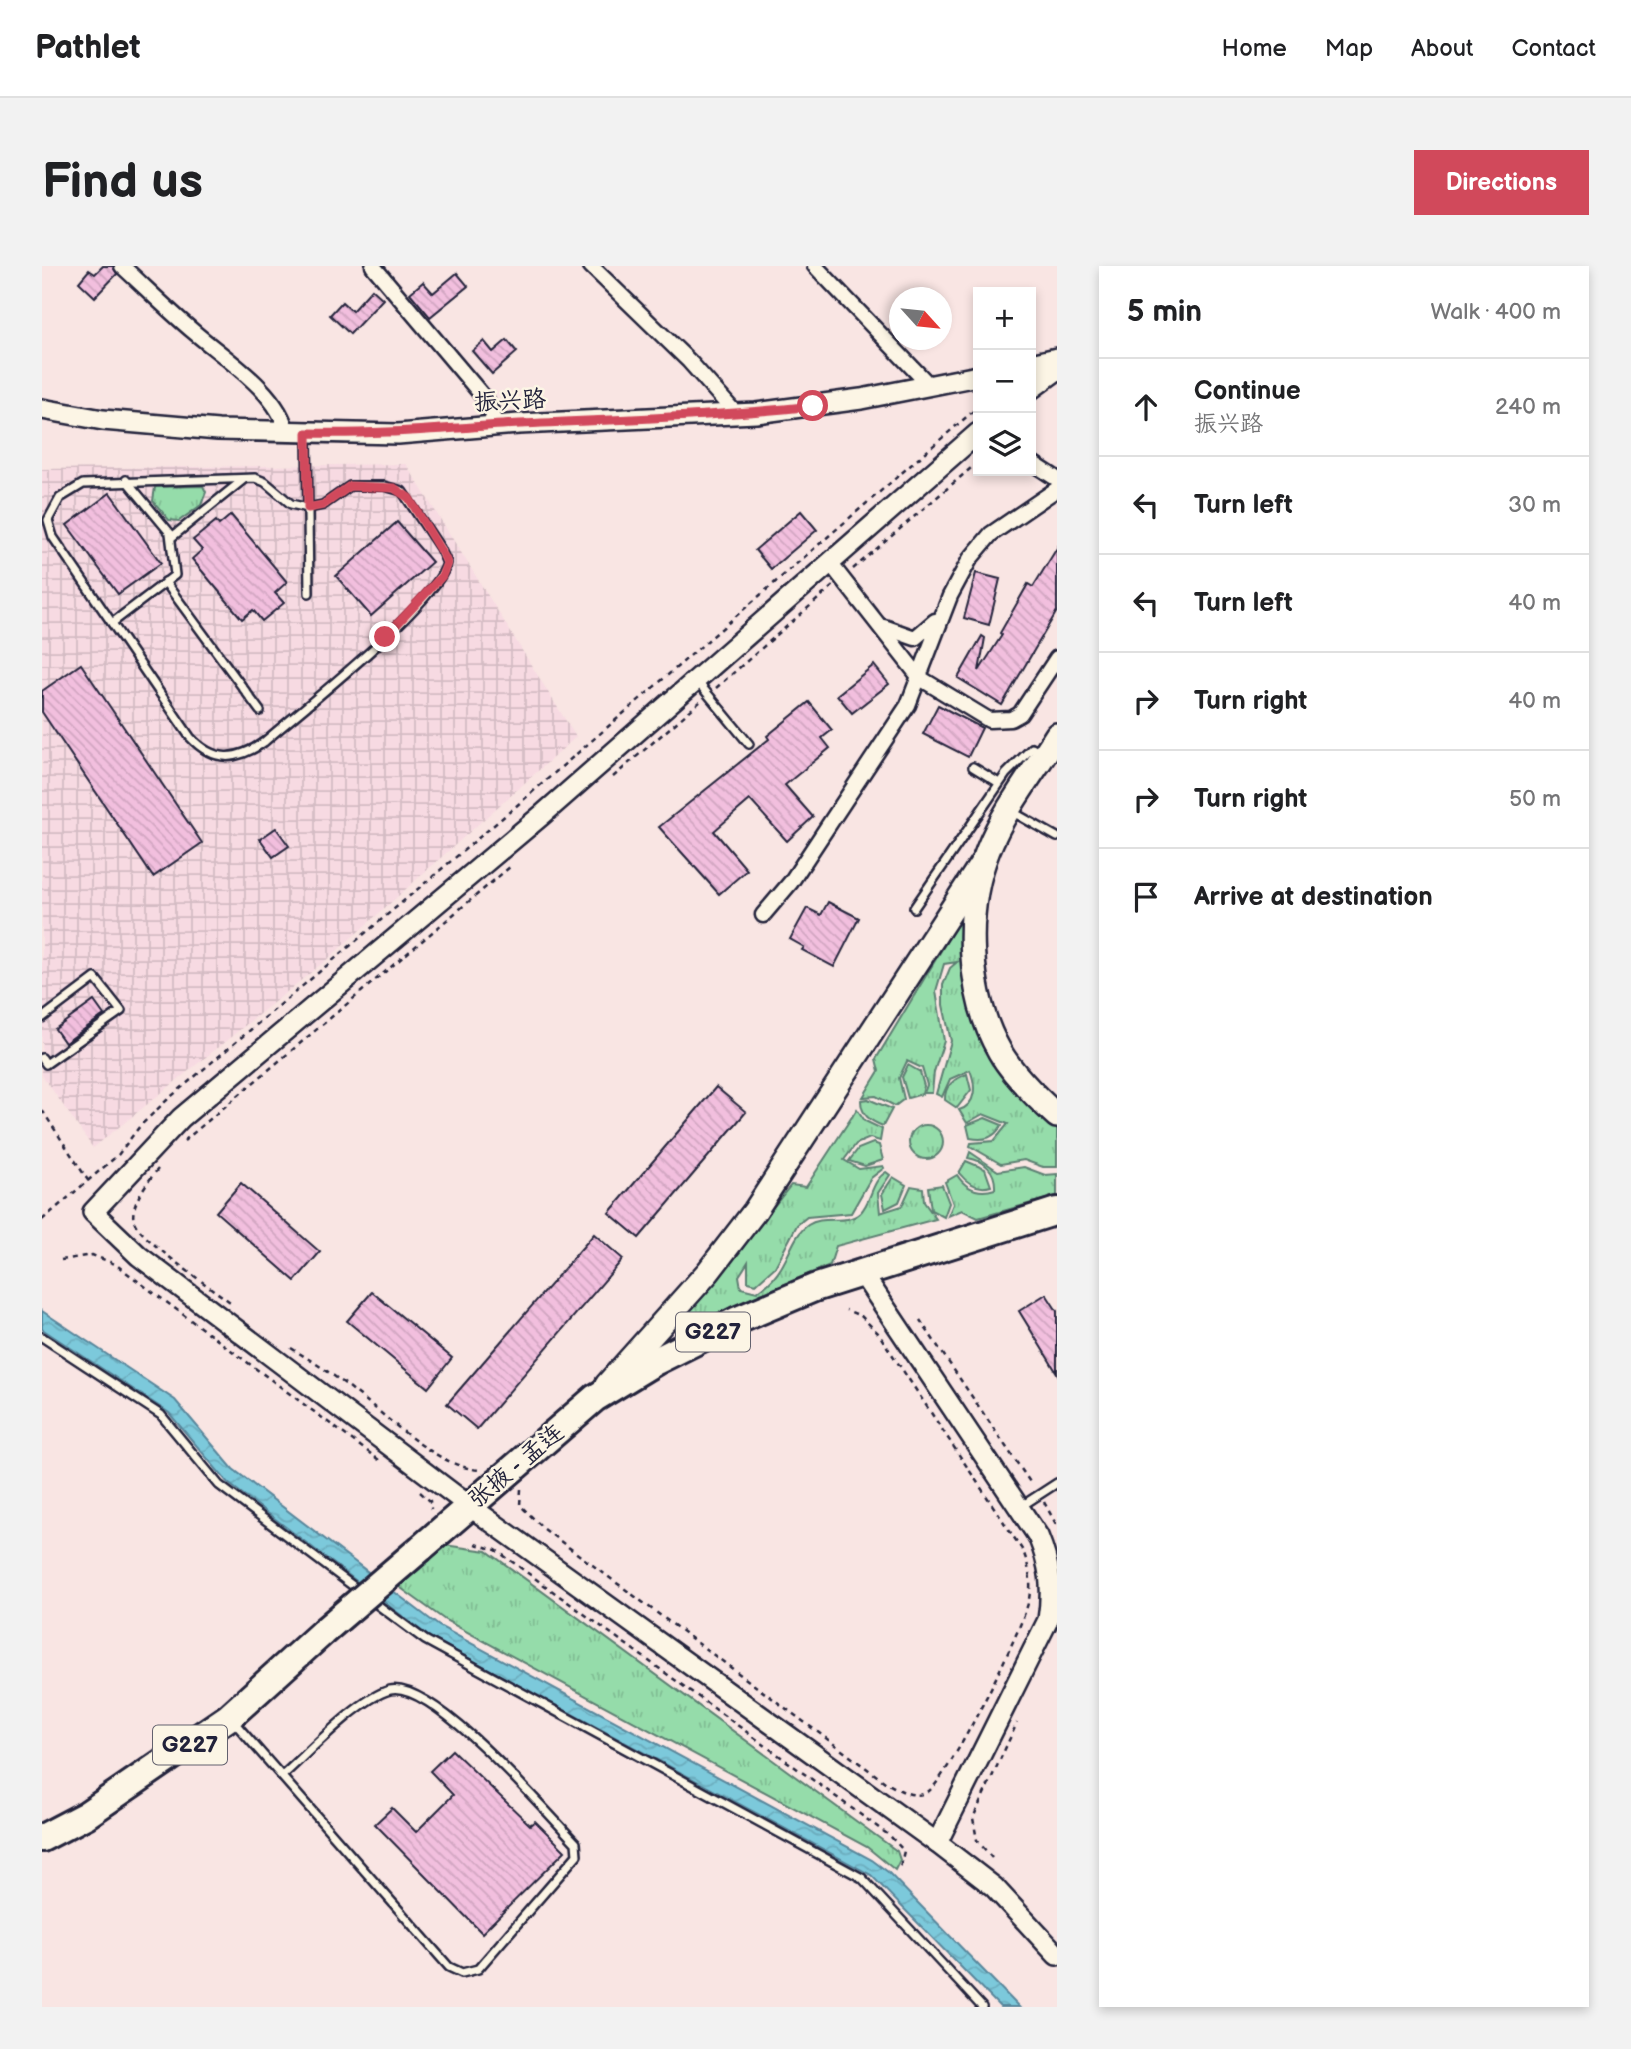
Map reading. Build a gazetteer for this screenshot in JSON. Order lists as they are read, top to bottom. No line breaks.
{"streets":{"highway":["G227","张掖 - 孟连"],"street":["振兴路"]},"north":"bottom right","page":{"header":"Pathlet","nav":["Home","Map","About","Contact"],"buttons":"Directions","title":"Find us","heading":["5 min","Walk · 400 m"],"map_buttons":["+","−"],"list":[["Continue","振兴路","240 m"],["Turn left","30 m"],["Turn left","40 m"],["Turn right","40 m"],["Turn right","50 m"],"Arrive at destination"]}}
